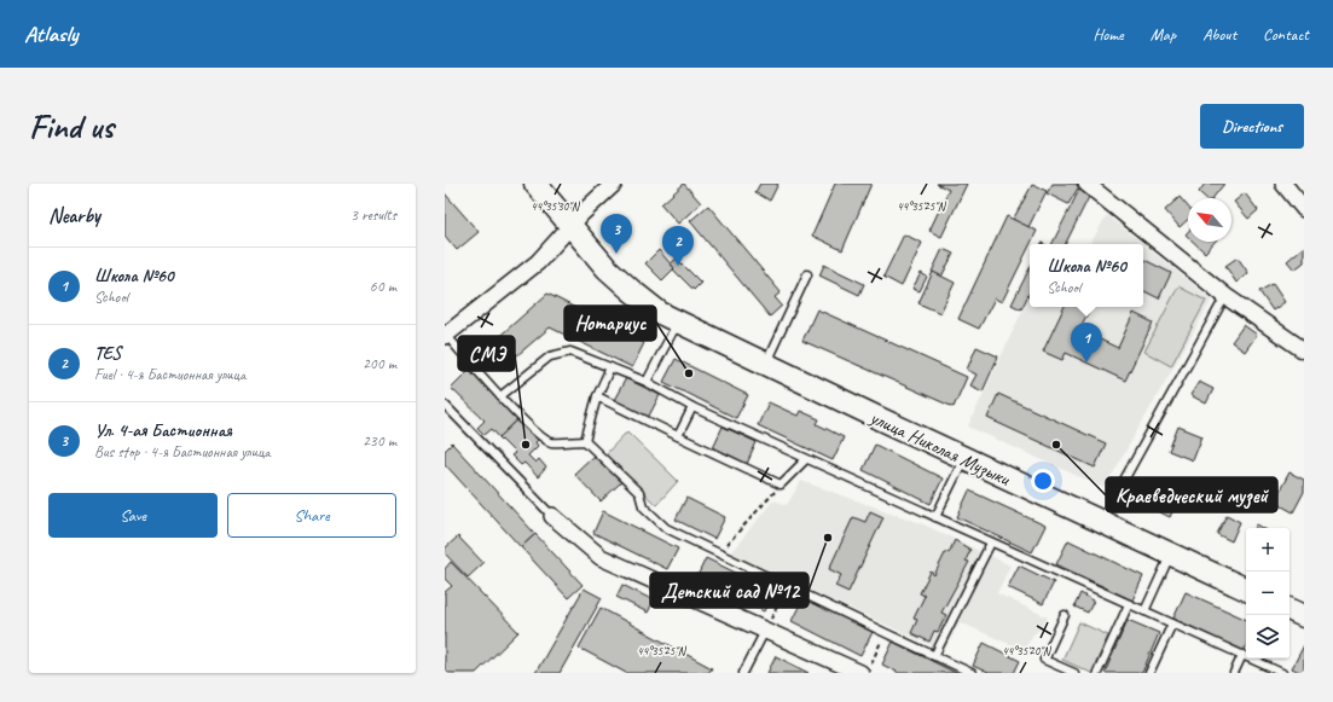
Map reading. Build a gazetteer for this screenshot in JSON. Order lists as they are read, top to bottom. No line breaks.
{"streets":{"main road":["улица Николая Музыки"]},"places":["Нотариус","СМЭ","Краеведческий музей","Детский сад №12"],"north":"top left","page":{"header":"Atlasly","nav":["Home","Map","About","Contact"],"buttons":["Directions",["Save","Share"]],"title":"Find us","heading":["Nearby","3 results"],"pins":["3","2","1"],"popup":["Школа №60","School"],"list":[{"mark":"1","name":"Школа №60","note":"School","value":"60 m"},{"mark":"2","name":"TES","note":"Fuel · 4-я Бастионная улица","value":"200 m"},{"mark":"3","name":"Ул. 4-ая Бастионная","note":"Bus stop · 4-я Бастионная улица","value":"230 m"}],"map_buttons":["+","−"]},"coordinates":["44°35'30\"N","44°35'25\"N","44°35'20\"N"]}
